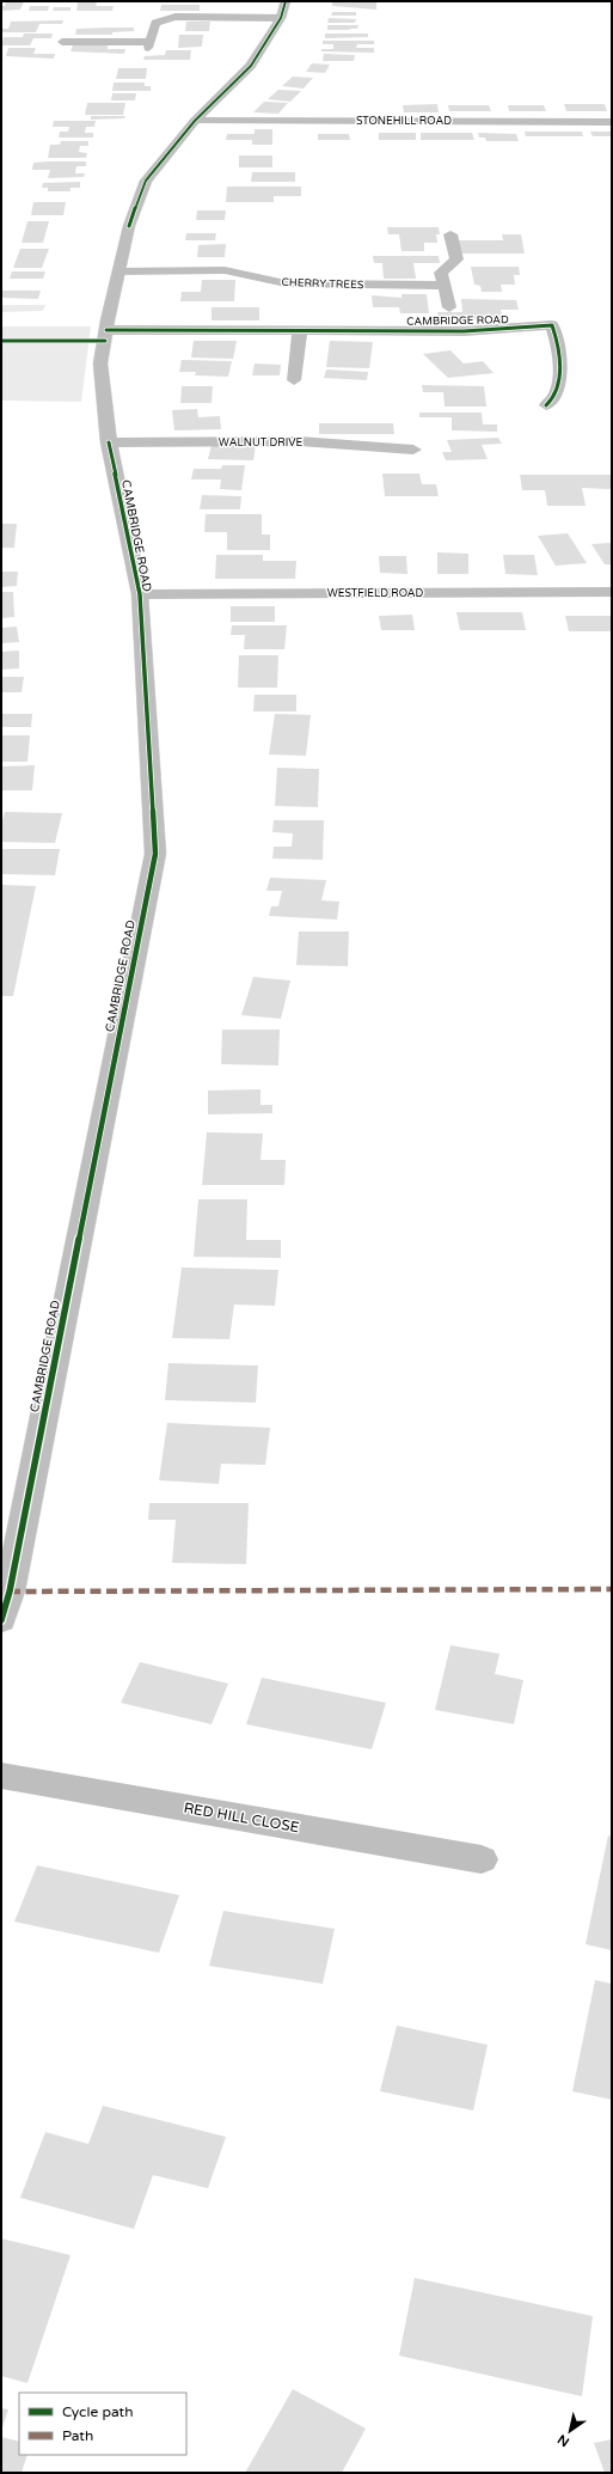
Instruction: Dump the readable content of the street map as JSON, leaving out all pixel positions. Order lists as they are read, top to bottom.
{
  "streets": {
    "street": [
      "STONEHILL ROAD",
      "CHERRY TREES",
      "CAMBRIDGE ROAD",
      "WALNUT DRIVE",
      "WESTFIELD ROAD",
      "RED HILL CLOSE"
    ]
  },
  "crossings": [
    ["STONEHILL ROAD", "CAMBRIDGE ROAD"],
    ["CHERRY TREES", "CAMBRIDGE ROAD"],
    ["CAMBRIDGE ROAD", "WALNUT DRIVE"],
    ["CAMBRIDGE ROAD", "WESTFIELD ROAD"]
  ],
  "legend": ["Cycle path", "Path"],
  "north": "bottom left"
}
